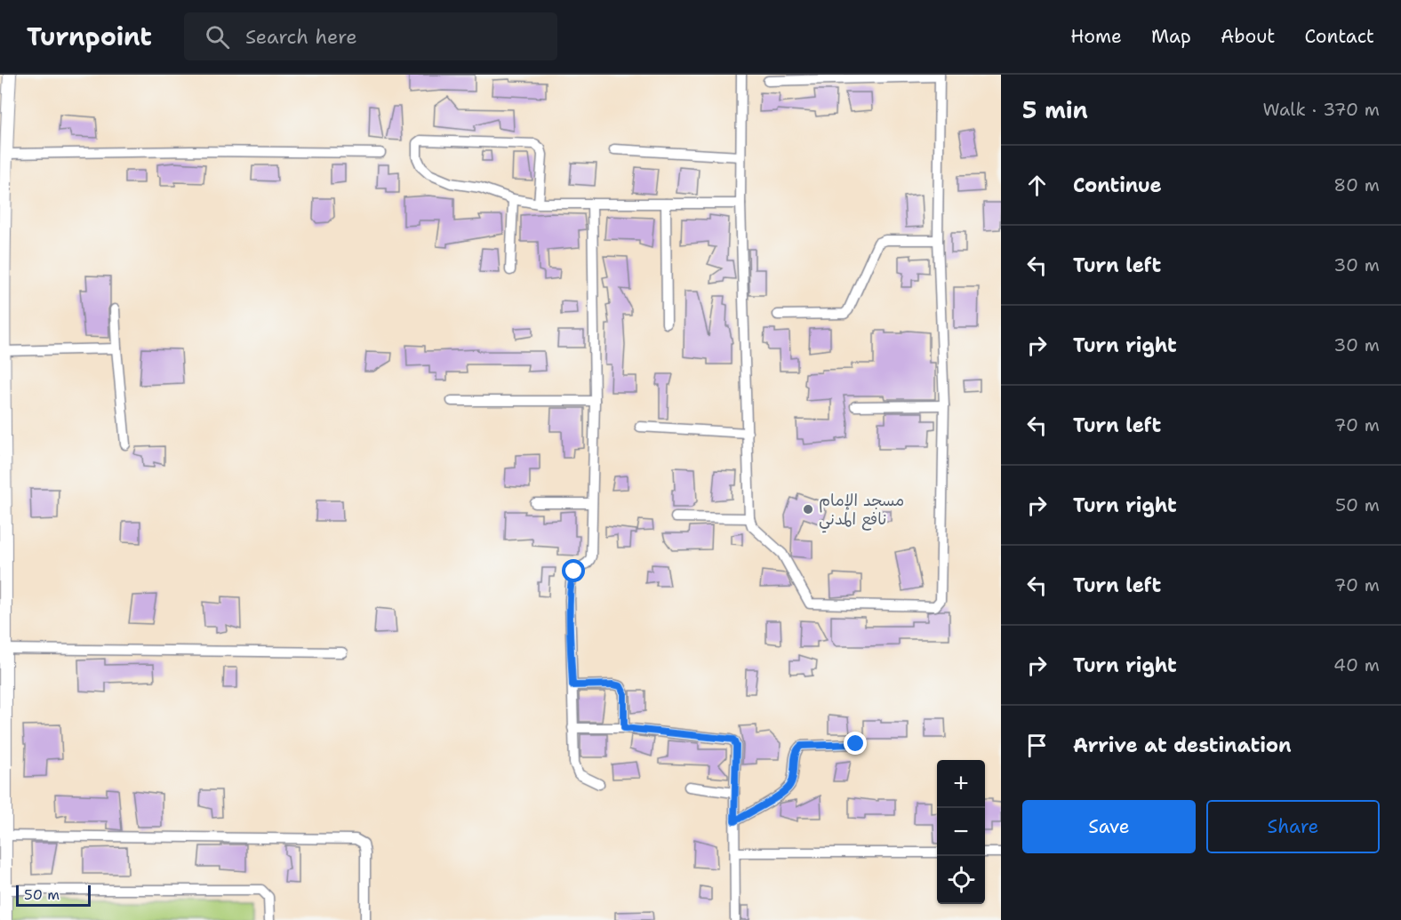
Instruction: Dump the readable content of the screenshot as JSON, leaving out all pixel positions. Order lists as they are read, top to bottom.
{
  "places": ["مسجد الإمام نافع المدني"],
  "scale_bar": "50 m",
  "page": {
    "header": "Turnpoint",
    "search": "Search here",
    "nav": [
      "Home",
      "Map",
      "About",
      "Contact"
    ],
    "heading": ["5 min", "Walk · 370 m"],
    "list": [
      ["Continue", "80 m"],
      ["Turn left", "30 m"],
      ["Turn right", "30 m"],
      ["Turn left", "70 m"],
      ["Turn right", "50 m"],
      ["Turn left", "70 m"],
      ["Turn right", "40 m"],
      "Arrive at destination"
    ],
    "map_buttons": ["+", "−"],
    "buttons": ["Save", "Share"],
    "scale": "50 m"
  }
}
